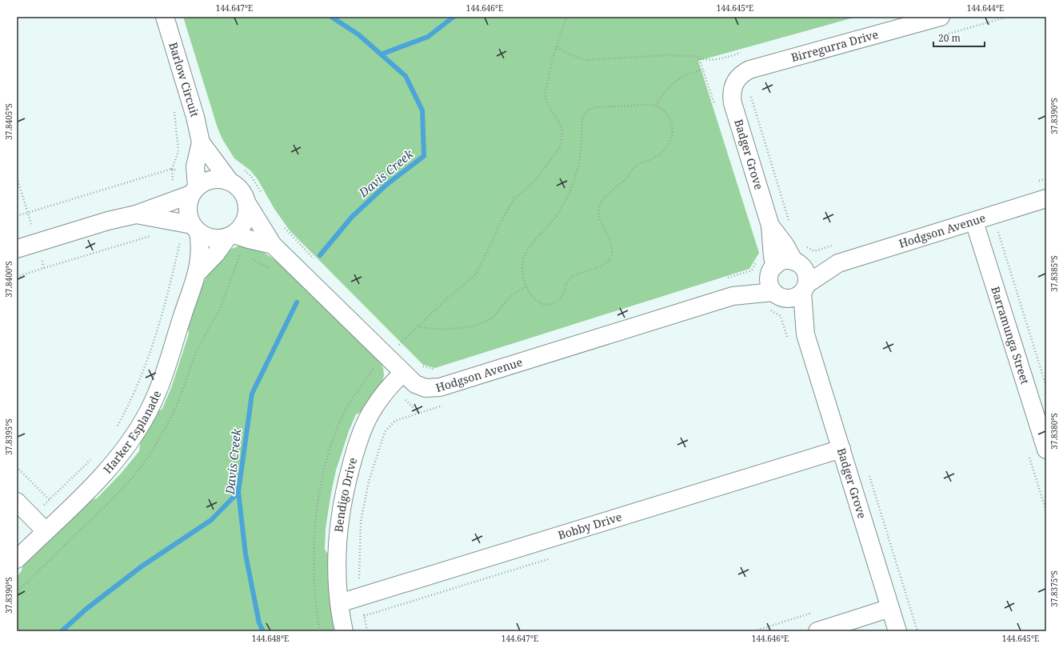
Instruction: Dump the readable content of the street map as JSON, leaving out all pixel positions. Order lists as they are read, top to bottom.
{
  "streets": {
    "street": [
      "Birregurra Drive",
      "Barlow Circuit",
      "Badger Grove",
      "Hodgson Avenue",
      "Barramunga Street",
      "Harker Esplanade",
      "Bendigo Drive",
      "Bobby Drive"
    ]
  },
  "crossings": [
    ["Birregurra Drive", "Badger Grove"],
    ["Barlow Circuit", "Hodgson Avenue"],
    ["Barlow Circuit", "Harker Esplanade"],
    ["Badger Grove", "Hodgson Avenue"],
    ["Badger Grove", "Bobby Drive"],
    ["Hodgson Avenue", "Barramunga Street"],
    ["Hodgson Avenue", "Harker Esplanade"],
    ["Hodgson Avenue", "Bendigo Drive"],
    ["Bendigo Drive", "Bobby Drive"]
  ],
  "water": ["Davis Creek"],
  "scale_bar": "20 m",
  "coordinates": [
    "144.647°E",
    "144.646°E",
    "144.645°E",
    "144.644°E",
    "37.8390°S",
    "37.8405°S",
    "37.8385°S",
    "37.8400°S",
    "37.8380°S",
    "37.8395°S",
    "37.8375°S",
    "144.648°E"
  ]
}
